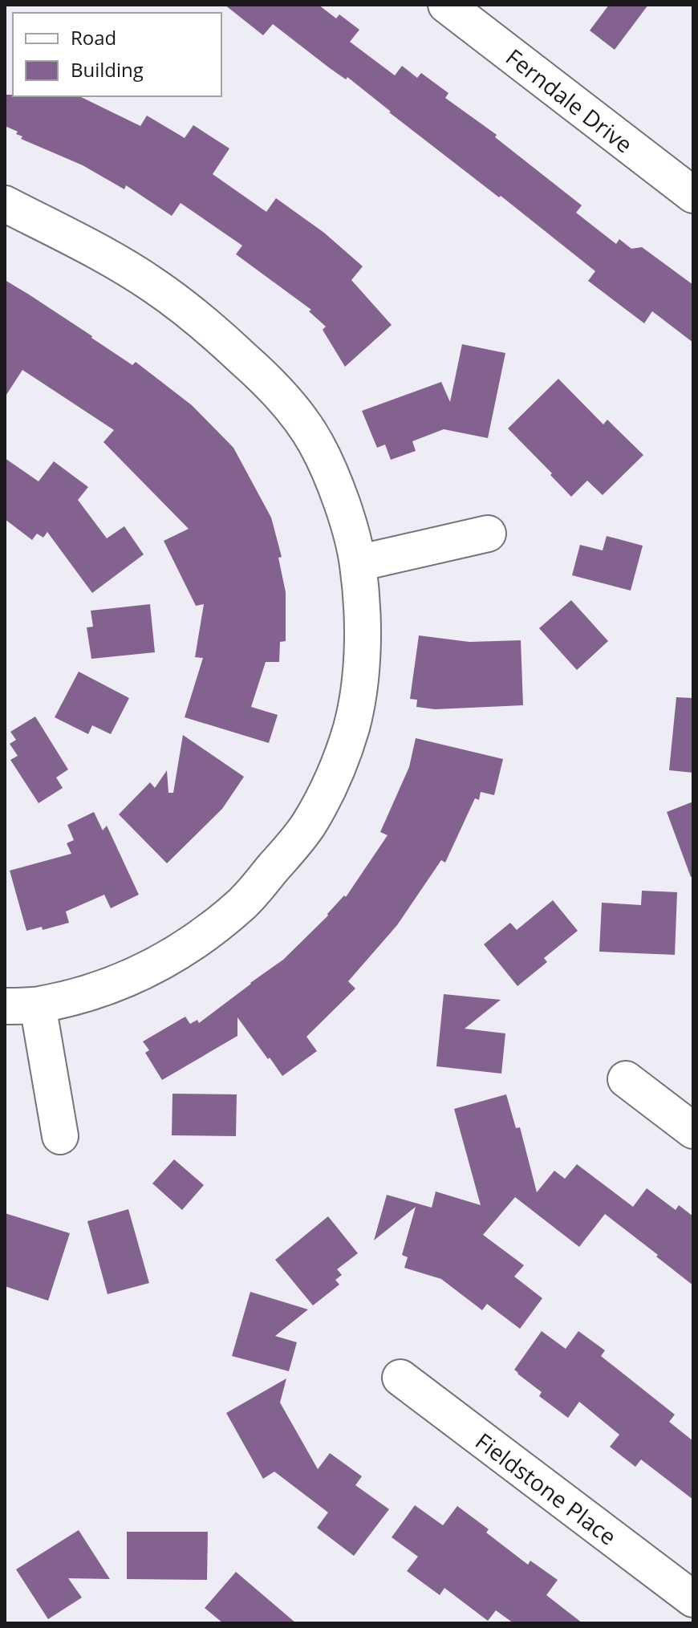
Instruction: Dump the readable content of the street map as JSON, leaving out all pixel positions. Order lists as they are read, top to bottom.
{
  "streets": {
    "street": ["Ferndale Drive", "Fieldstone Place"]
  },
  "legend": ["Road", "Building"]
}
